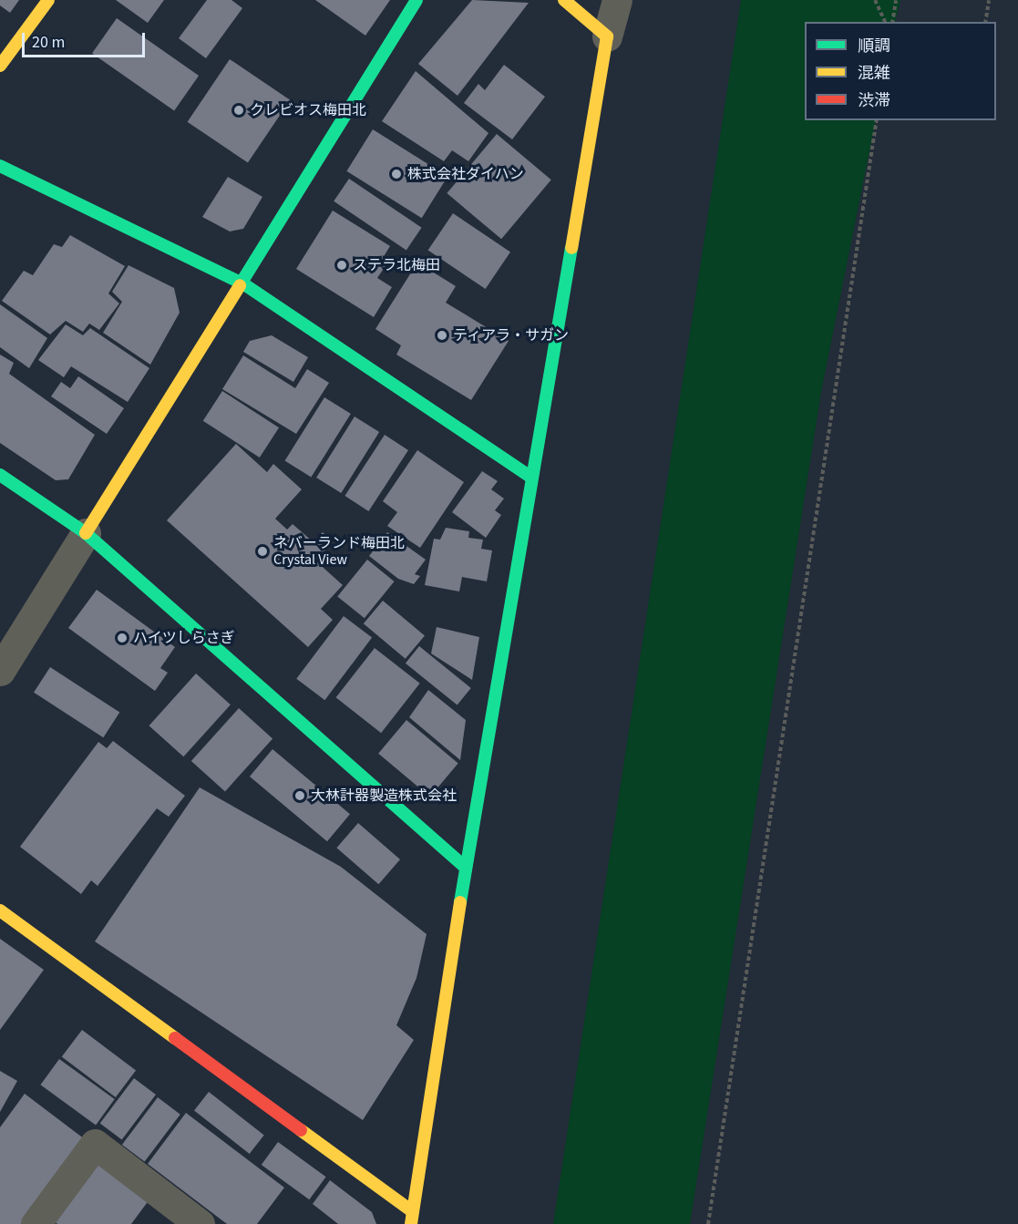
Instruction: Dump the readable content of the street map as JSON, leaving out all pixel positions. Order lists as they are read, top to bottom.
{
  "places": [
    "クレビオス梅田北",
    "株式会社ダイハン",
    "ステラ北梅田",
    "ティアラ・サガン",
    "ネバーランド梅田北 Crystal View",
    "ハイツしらさぎ",
    "大林計器製造株式会社"
  ],
  "legend": ["順調", "混雑", "渋滞"],
  "scale_bar": "20 m"
}
